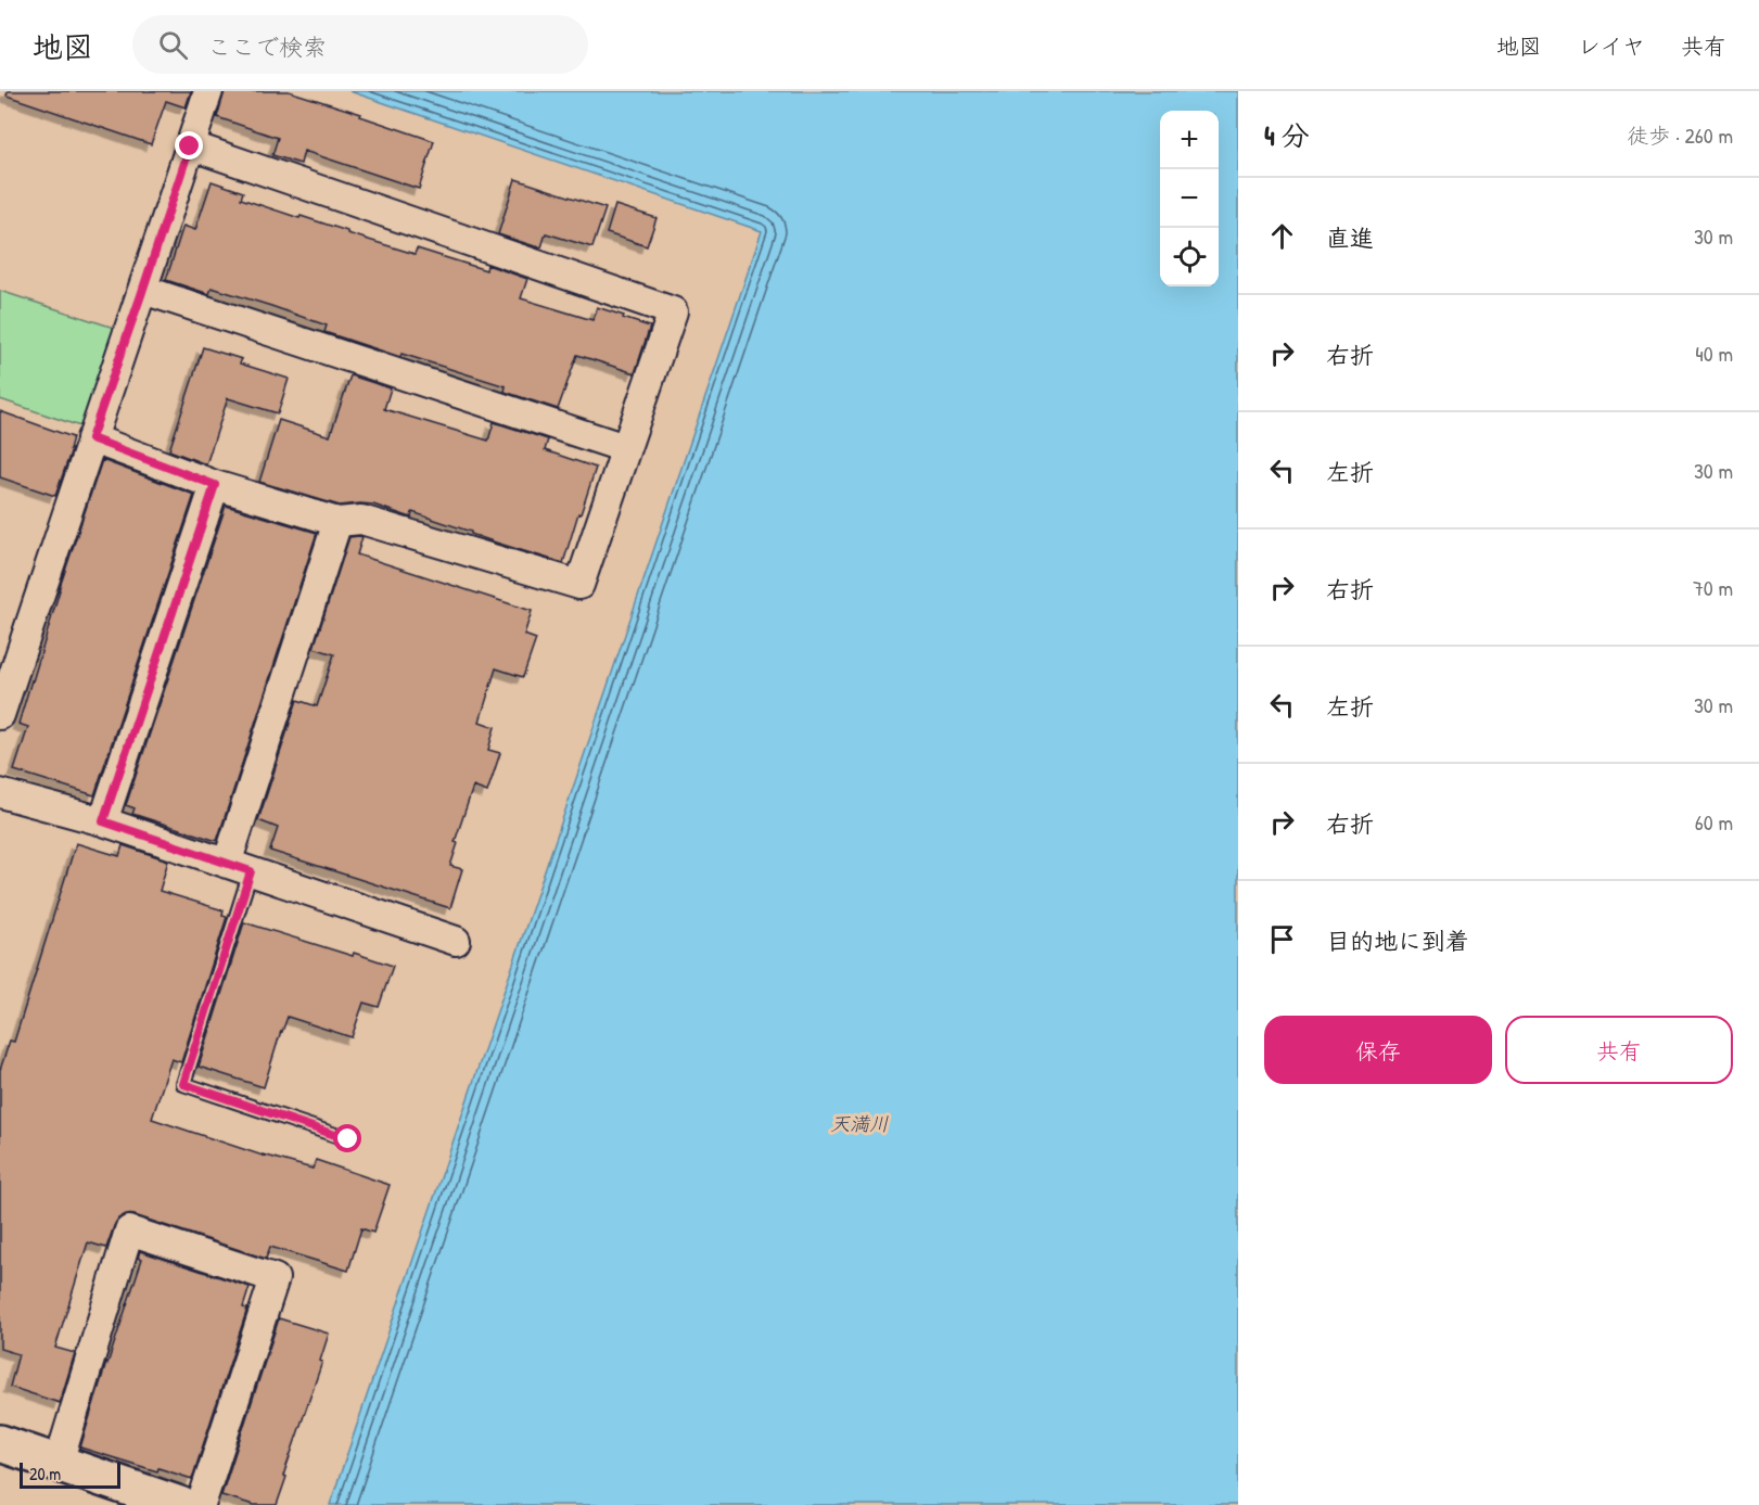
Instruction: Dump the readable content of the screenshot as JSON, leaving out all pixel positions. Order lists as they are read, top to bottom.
{
  "water": ["天満川"],
  "scale_bar": "20 m",
  "page": {
    "header": "地図",
    "search": "ここで検索",
    "nav": ["地図", "レイヤ", "共有"],
    "heading": ["4 分", "徒歩 · 260 m"],
    "map_buttons": ["+", "−"],
    "list": [
      ["直進", "30 m"],
      ["右折", "40 m"],
      ["左折", "30 m"],
      ["右折", "70 m"],
      ["左折", "30 m"],
      ["右折", "60 m"],
      "目的地に到着"
    ],
    "buttons": ["保存", "共有"],
    "scale": "20 m"
  }
}
